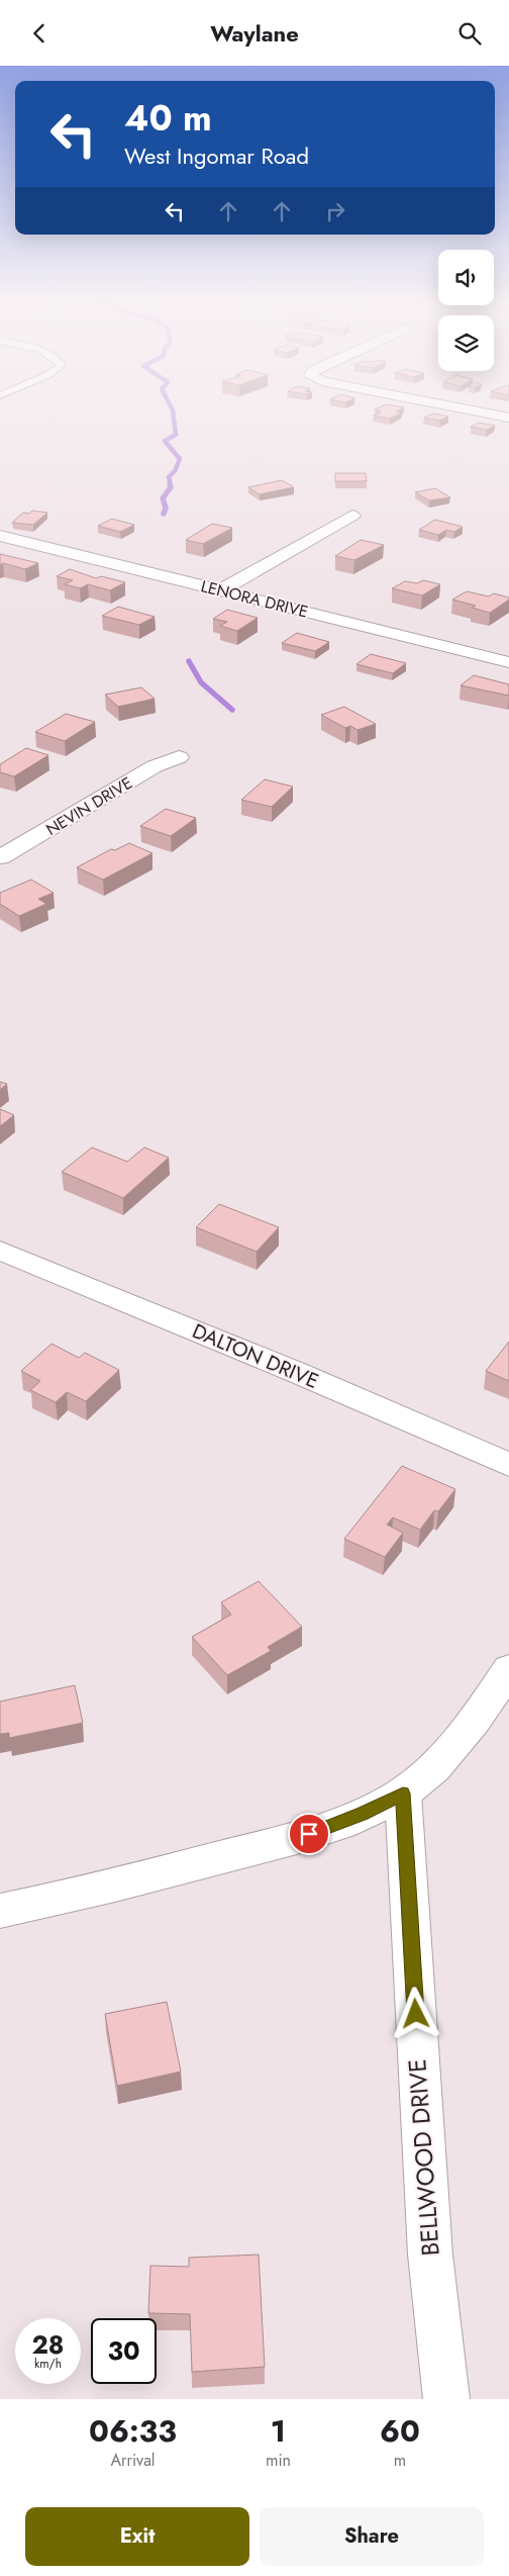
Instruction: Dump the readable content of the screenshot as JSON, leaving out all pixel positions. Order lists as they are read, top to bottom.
{
  "streets": {
    "street": [
      "LENORA DRIVE",
      "NEVIN DRIVE",
      "DALTON DRIVE",
      "BELLWOOD DRIVE"
    ]
  },
  "page": {
    "header": "Waylane",
    "turn": ["40 m", "West Ingomar Road"],
    "speed": "28 km/h",
    "limit": "30",
    "eta": [
      "06:33",
      "Arrival",
      "1",
      "min",
      "60",
      "m"
    ],
    "buttons": ["Exit", "Share"]
  }
}
